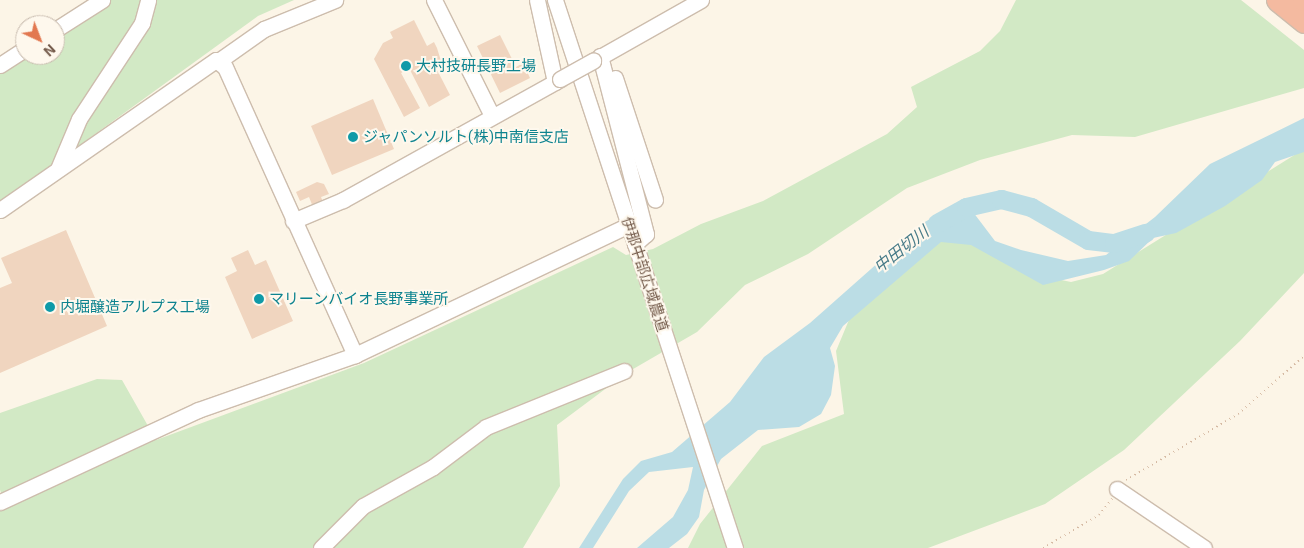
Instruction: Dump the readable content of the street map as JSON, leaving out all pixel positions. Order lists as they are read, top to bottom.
{
  "streets": {
    "street": ["伊那中部広域農道"]
  },
  "water": ["中田切川"],
  "places": [
    "大村技研長野工場",
    "ジャパンソルト(株)中南信支店",
    "マリーンバイオ長野事業所",
    "内堀醸造アルプス工場"
  ],
  "north": "bottom right"
}
